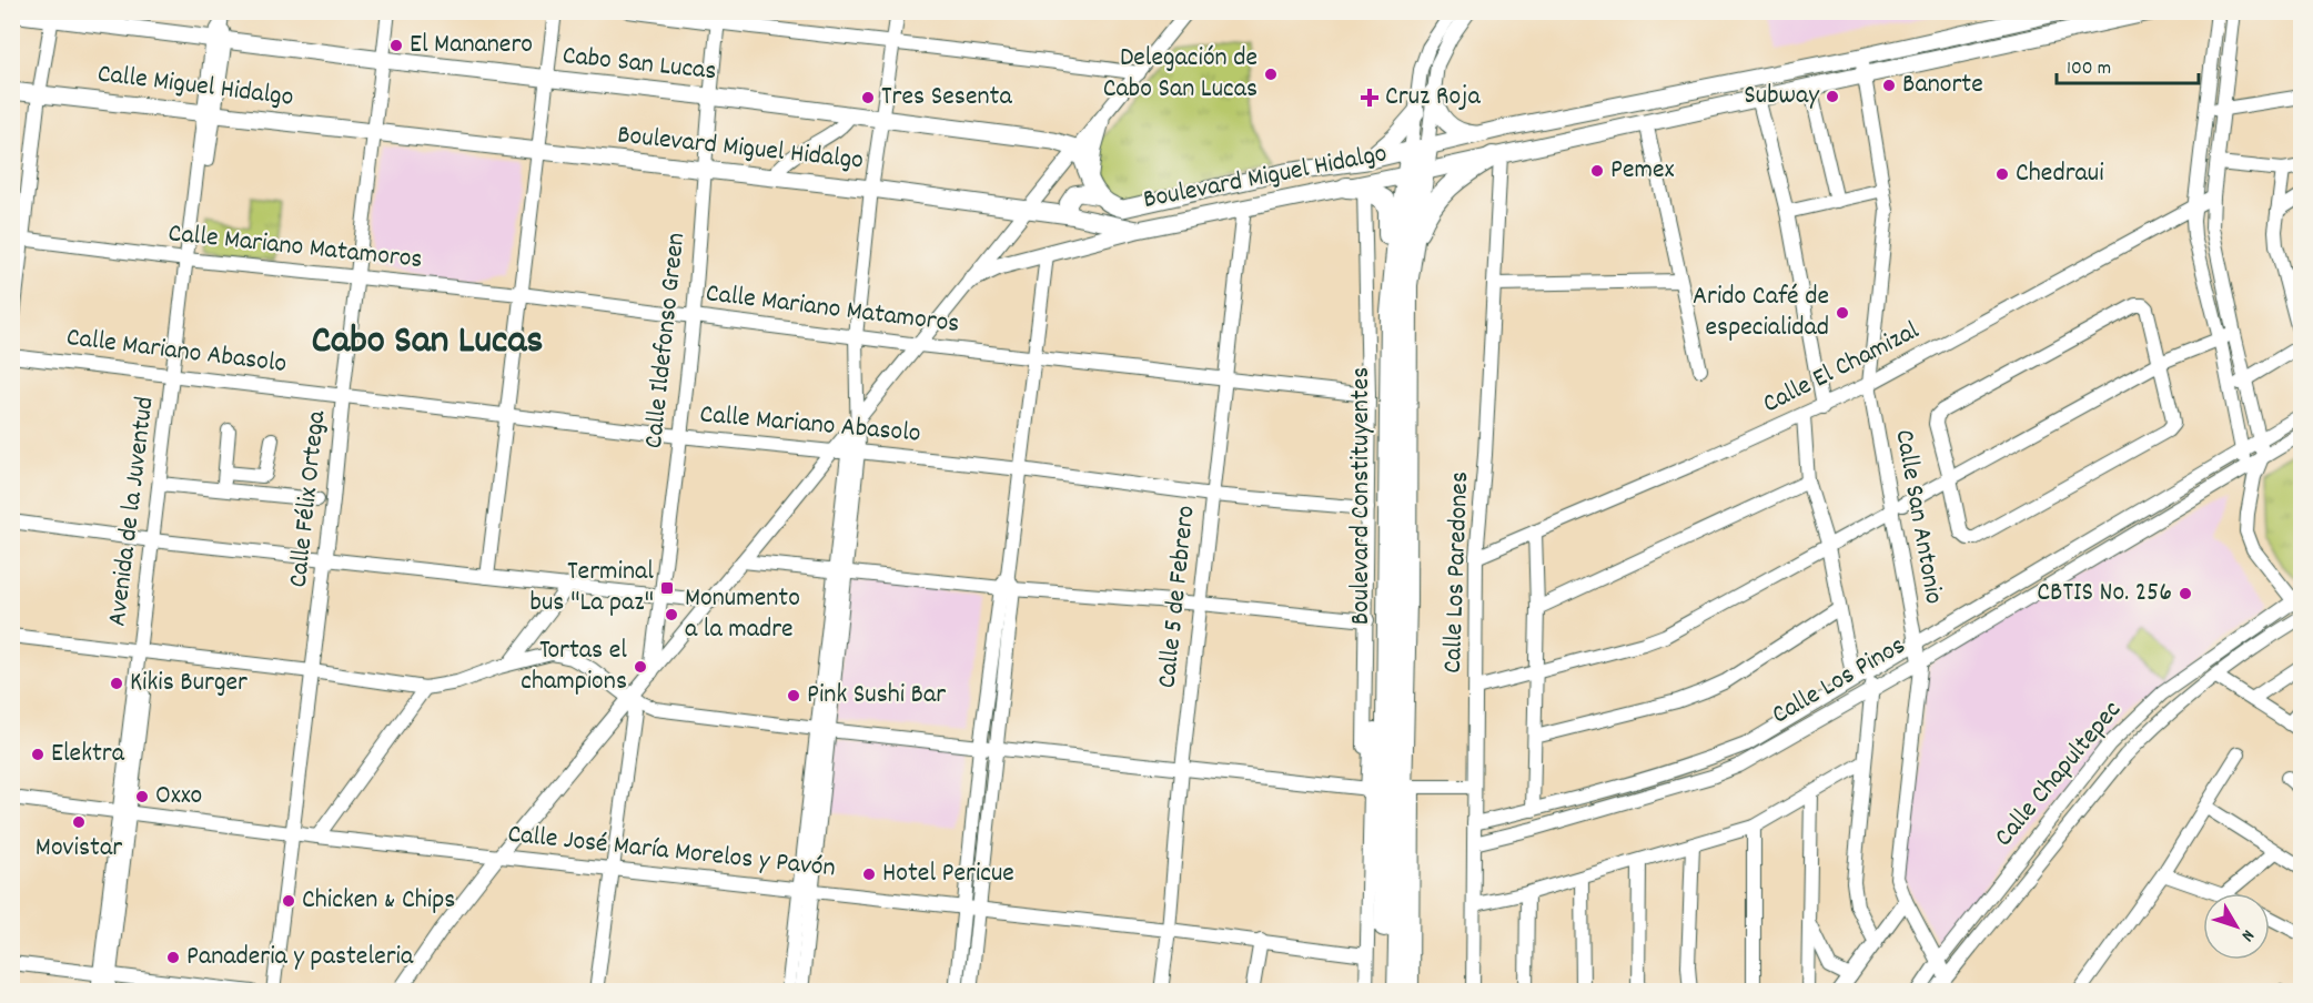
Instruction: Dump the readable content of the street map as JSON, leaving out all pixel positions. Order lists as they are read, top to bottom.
{
  "streets": {
    "highway": ["Boulevard Constituyentes"],
    "main road": ["Cabo San Lucas", "Calle Miguel Hidalgo", "Boulevard Miguel Hidalgo"],
    "street": [
      "Calle Mariano Matamoros",
      "Calle Ildefonso Green",
      "Calle Mariano Abasolo",
      "Calle El Chamizal",
      "Calle Félix Ortega",
      "Avenida de la Juventud",
      "Calle San Antonio",
      "Calle Los Paredones",
      "Calle 5 de Febrero",
      "Calle Los Pinos",
      "Calle Chapultepec",
      "Calle José María Morelos y Pavón"
    ]
  },
  "crossings": [
    ["Cabo San Lucas", "Calle Ildefonso Green"],
    ["Cabo San Lucas", "Calle Félix Ortega"],
    ["Cabo San Lucas", "Avenida de la Juventud"],
    ["Calle Miguel Hidalgo", "Boulevard Miguel Hidalgo"],
    ["Calle Miguel Hidalgo", "Calle Félix Ortega"],
    ["Calle Miguel Hidalgo", "Avenida de la Juventud"],
    ["Boulevard Miguel Hidalgo", "Calle Ildefonso Green"],
    ["Boulevard Miguel Hidalgo", "Boulevard Constituyentes"],
    ["Boulevard Miguel Hidalgo", "Calle Félix Ortega"],
    ["Boulevard Miguel Hidalgo", "Calle San Antonio"],
    ["Boulevard Miguel Hidalgo", "Calle Los Paredones"],
    ["Boulevard Miguel Hidalgo", "Calle 5 de Febrero"],
    ["Calle Mariano Matamoros", "Calle Ildefonso Green"],
    ["Calle Mariano Matamoros", "Calle Félix Ortega"],
    ["Calle Mariano Matamoros", "Avenida de la Juventud"],
    ["Calle Mariano Matamoros", "Calle 5 de Febrero"],
    ["Calle Ildefonso Green", "Calle Mariano Abasolo"],
    ["Calle Mariano Abasolo", "Calle Félix Ortega"],
    ["Calle Mariano Abasolo", "Avenida de la Juventud"],
    ["Calle Mariano Abasolo", "Calle 5 de Febrero"],
    ["Calle El Chamizal", "Calle San Antonio"],
    ["Calle El Chamizal", "Calle Los Paredones"],
    ["Boulevard Constituyentes", "Calle José María Morelos y Pavón"],
    ["Calle Félix Ortega", "Calle José María Morelos y Pavón"],
    ["Avenida de la Juventud", "Calle José María Morelos y Pavón"],
    ["Calle San Antonio", "Calle Los Pinos"],
    ["Calle San Antonio", "Calle Chapultepec"],
    ["Calle Los Paredones", "Calle Los Pinos"],
    ["Calle 5 de Febrero", "Calle José María Morelos y Pavón"]
  ],
  "districts": ["Cabo San Lucas"],
  "places": {
    "other": [
      "El Mananero",
      "Delegación de Cabo San Lucas",
      "Banorte",
      "Subway",
      "Tres Sesenta",
      "Pemex",
      "Chedraui",
      "Arido Café de especialidad",
      "CBTIS No. 256",
      "Monumento a la madre",
      "Tortas el champions",
      "Kikis Burger",
      "Pink Sushi Bar",
      "Elektra",
      "Oxxo",
      "Movistar",
      "Hotel Pericue",
      "Chicken & Chips",
      "Panaderia y pasteleria"
    ],
    "health": ["Cruz Roja"],
    "transit": ["Terminal bus \"La paz\""]
  },
  "scale_bar": "100 m",
  "north": "bottom right"
}
